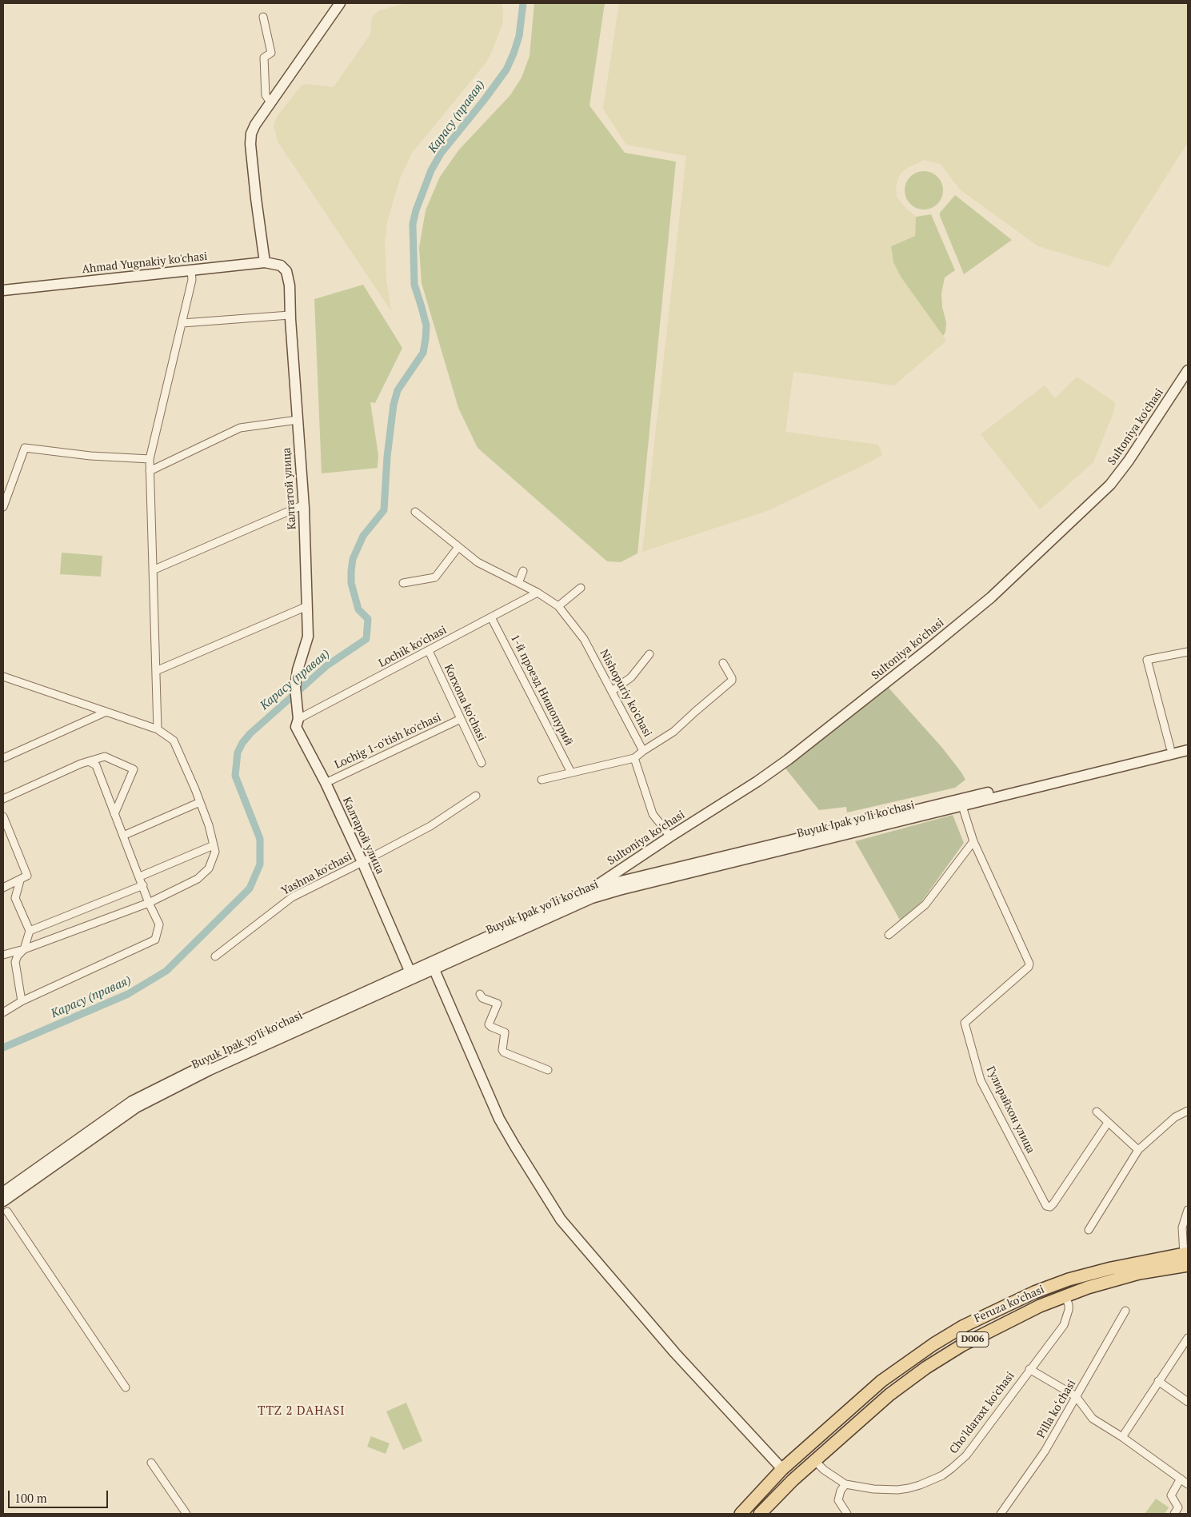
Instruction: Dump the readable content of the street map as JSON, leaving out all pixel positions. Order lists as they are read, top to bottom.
{
  "streets": {
    "main road": ["Feruza ko'chasi", "D006"],
    "street": [
      "Ahmad Yugnakiy ko'chasi",
      "Sultoniya ko'chasi",
      "Калтатой улица",
      "Lochik ko'chasi",
      "1-й проезд Нишопурий",
      "Nishopuriy ko'chasi",
      "Korxona ko'chasi",
      "Lochig 1-o'tish ko'chasi",
      "Buyuk Ipak yo'li ko'chasi",
      "Калтарой улица",
      "Yashna ko'chasi",
      "Гулирайхон улица",
      "Pilla ko‘chasi",
      "Cho'ldaraxt ko'chasi"
    ]
  },
  "crossings": [
    ["Ahmad Yugnakiy ko'chasi", "Калтатой улица"],
    ["Sultoniya ko'chasi", "Buyuk Ipak yo'li ko'chasi"],
    ["Калтатой улица", "Калтарой улица"],
    ["Lochik ko'chasi", "1-й проезд Нишопурий"],
    ["Lochik ko'chasi", "Nishopuriy ko'chasi"],
    ["Lochik ko'chasi", "Korxona ko'chasi"],
    ["Lochik ko'chasi", "Калтарой улица"],
    ["Korxona ko'chasi", "Lochig 1-o'tish ko'chasi"],
    ["Lochig 1-o'tish ko'chasi", "Калтарой улица"],
    ["Buyuk Ipak yo'li ko'chasi", "Калтарой улица"],
    ["Калтарой улица", "Yashna ko'chasi"],
    ["Feruza ko'chasi", "D006"],
    ["Feruza ko'chasi", "Cho'ldaraxt ko'chasi"]
  ],
  "districts": ["TTZ 2 DAHASI"],
  "water": ["Карасу (правая)"],
  "scale_bar": "100 m"
}
